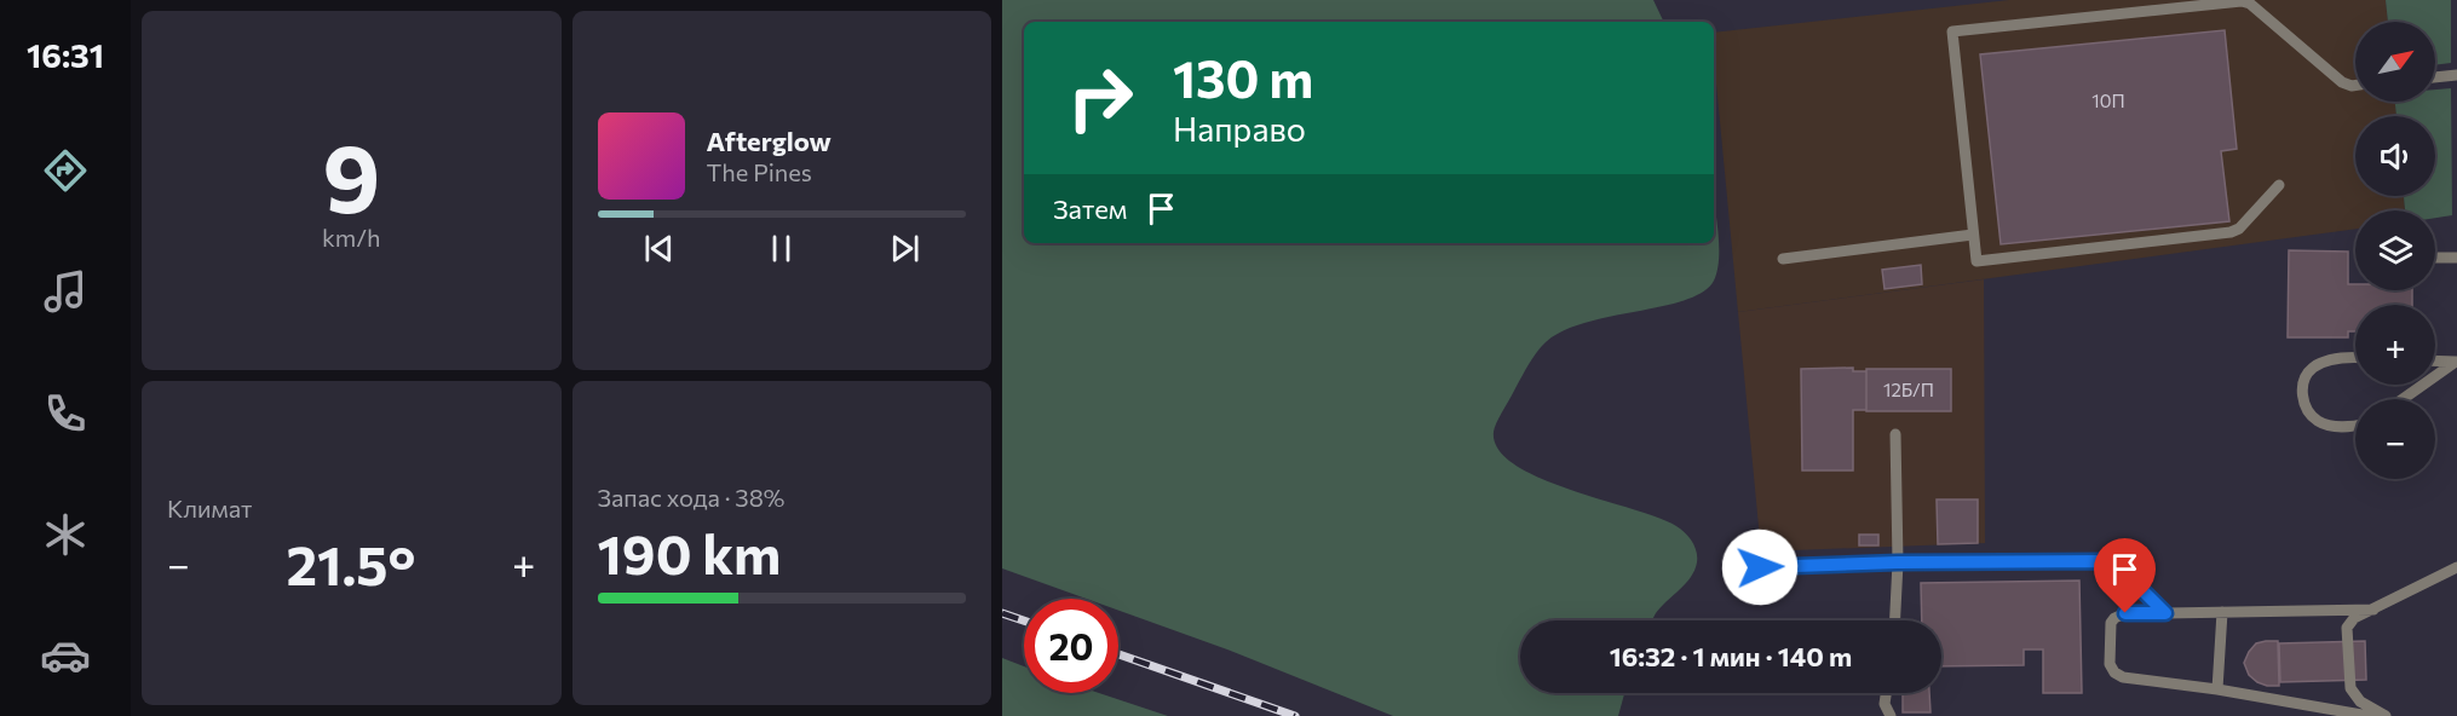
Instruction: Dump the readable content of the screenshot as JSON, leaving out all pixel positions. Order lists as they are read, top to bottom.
{
  "house_numbers": ["10П", "12Б/П"],
  "north": "top right",
  "page": {
    "tabs": "16:31",
    "tile": [
      ["9", "km/h"],
      "Климат",
      ["Запас хода · 38%", "190 km"]
    ],
    "map_buttons": ["+", "−"],
    "turn": ["130 m", "Направо"],
    "song": ["Afterglow", "The Pines"],
    "then": "Затем",
    "heat": ["−", "21.5°", "+"],
    "limit": "20",
    "trip": "16:32 · 1 мин · 140 m"
  }
}
